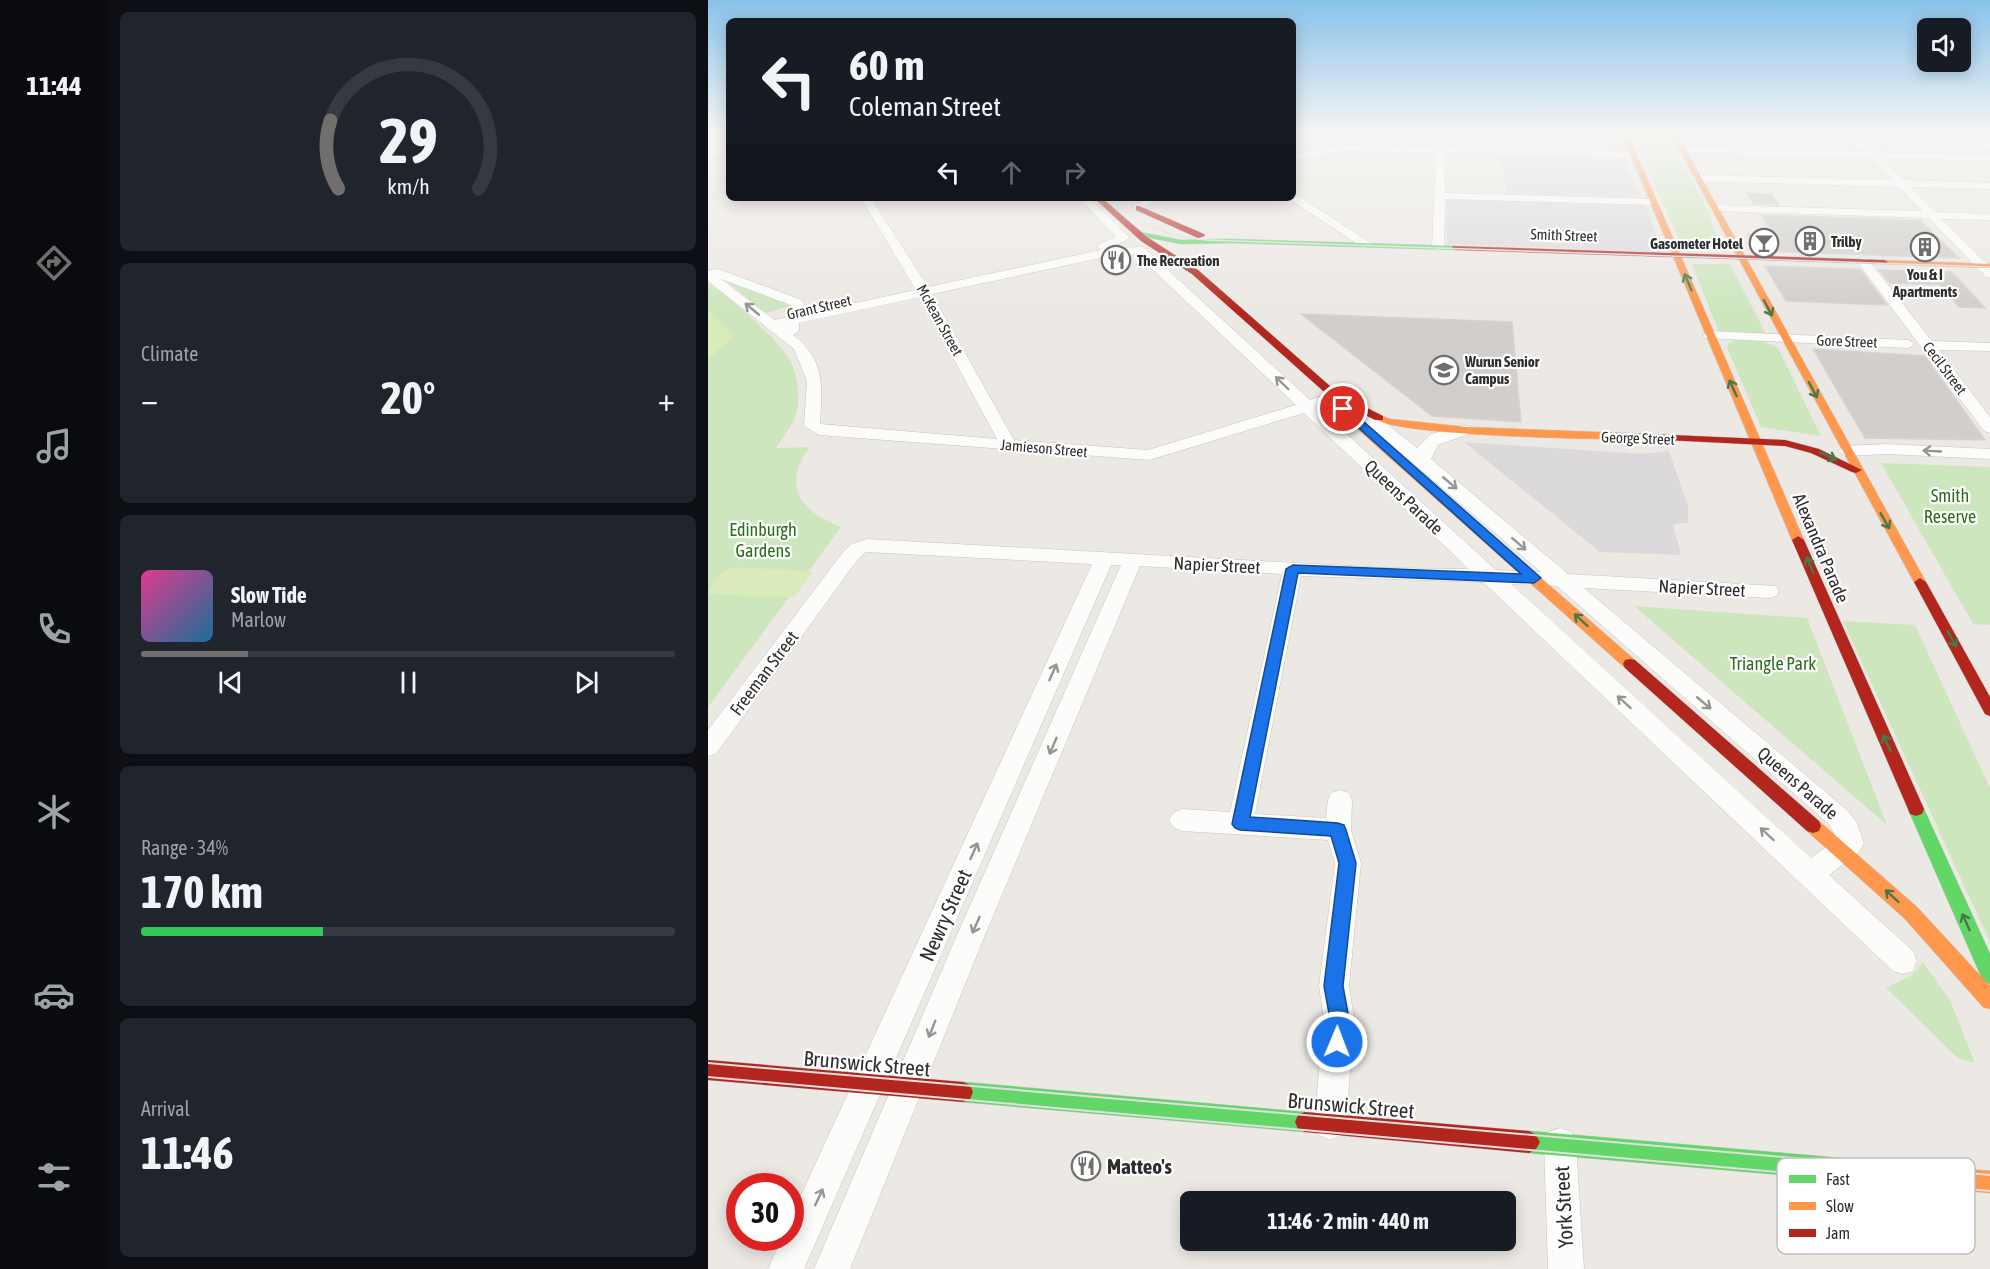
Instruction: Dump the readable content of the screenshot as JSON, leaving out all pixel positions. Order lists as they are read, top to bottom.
{
  "streets": {
    "main road": [
      "Smith Street",
      "George Street",
      "Queens Parade",
      "Alexandra Parade",
      "Brunswick Street"
    ],
    "street": [
      "Grant Street",
      "McKean Street",
      "Gore Street",
      "Cecil Street",
      "Jamieson Street",
      "Napier Street",
      "Freeman Street",
      "Newry Street",
      "York Street"
    ]
  },
  "crossings": [
    ["Smith Street", "Grant Street"],
    ["Smith Street", "Cecil Street"],
    ["Smith Street", "Queens Parade"],
    ["Smith Street", "Alexandra Parade"],
    ["Grant Street", "McKean Street"],
    ["Grant Street", "Queens Parade"],
    ["McKean Street", "Jamieson Street"],
    ["Gore Street", "Alexandra Parade"],
    ["George Street", "Queens Parade"],
    ["George Street", "Alexandra Parade"],
    ["Jamieson Street", "Queens Parade"],
    ["Queens Parade", "Napier Street"],
    ["Napier Street", "Freeman Street"],
    ["Napier Street", "Newry Street"],
    ["Newry Street", "Brunswick Street"],
    ["Brunswick Street", "York Street"]
  ],
  "parks": ["Smith Reserve", "Edinburgh Gardens", "Triangle Park"],
  "places": {
    "building": ["Trilby", "You & I Apartments"],
    "bar": ["Gasometer Hotel"],
    "restaurant": ["The Recreation", "Matteo's"],
    "school or university": ["Wurun Senior Campus"]
  },
  "legend": ["Fast", "Slow", "Jam"],
  "page": {
    "tabs": "11:44",
    "turn": ["60 m", "Coleman Street"],
    "tile": [
      "Climate",
      ["Range · 34%", "170 km"],
      ["Arrival", "11:46"]
    ],
    "heat": ["−", "20°", "+"],
    "song": ["Slow Tide", "Marlow"],
    "limit": "30",
    "trip": "11:46 · 2 min · 440 m",
    "gauge": ["29", "km/h"]
  }
}
